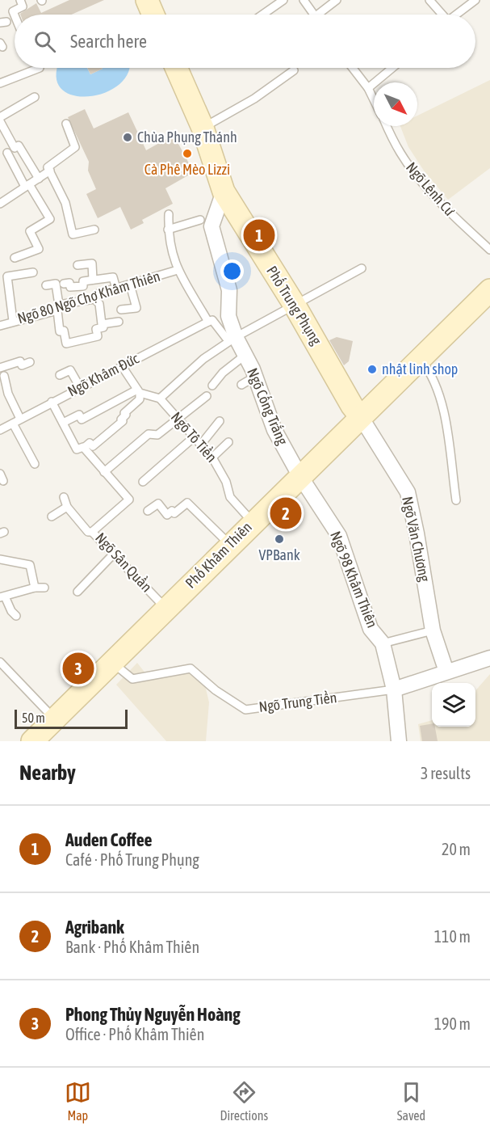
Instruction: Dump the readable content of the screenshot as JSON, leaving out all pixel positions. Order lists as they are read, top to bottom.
{
  "streets": {
    "main road": ["Phố Trung Phụng", "Phố Khâm Thiên"],
    "street": ["Ngõ Cống Trắng", "Ngõ Văn Chương", "Ngõ 98 Khâm Thiên"],
    "lane": [
      "Ngõ Lệnh Cư",
      "Ngõ 80 Ngõ Chợ Khâm Thiên",
      "Ngõ Khâm Đức",
      "Ngõ Tô Tiền",
      "Ngõ Sân Quần",
      "Ngõ Trung Tiền"
    ]
  },
  "crossings": [
    ["Phố Trung Phụng", "Ngõ Cống Trắng"],
    ["Phố Trung Phụng", "Ngõ Văn Chương"],
    ["Phố Trung Phụng", "Phố Khâm Thiên"],
    ["Ngõ Cống Trắng", "Phố Khâm Thiên"],
    ["Ngõ Cống Trắng", "Ngõ 98 Khâm Thiên"],
    ["Ngõ Tô Tiền", "Phố Khâm Thiên"],
    ["Ngõ Văn Chương", "Phố Khâm Thiên"],
    ["Phố Khâm Thiên", "Ngõ Sân Quần"],
    ["Phố Khâm Thiên", "Ngõ 98 Khâm Thiên"],
    ["Phố Khâm Thiên", "Ngõ Trung Tiền"],
    ["Ngõ 98 Khâm Thiên", "Ngõ Trung Tiền"]
  ],
  "places": [
    "Chùa Phụng Thánh",
    "Cà Phê Mèo Lizzi",
    "nhật linh shop",
    "VPBank"
  ],
  "scale_bar": "50 m",
  "north": "bottom right",
  "page": {
    "search": "Search here",
    "pins": ["1", "2", "3"],
    "scale": "50 m",
    "heading": ["Nearby", "3 results"],
    "list": [
      {
        "mark": "1",
        "name": "Auden Coffee",
        "note": "Café · Phố Trung Phụng",
        "value": "20 m"
      },
      {
        "mark": "2",
        "name": "Agribank",
        "note": "Bank · Phố Khâm Thiên",
        "value": "110 m"
      },
      {
        "mark": "3",
        "name": "Phong Thủy Nguyễn Hoàng",
        "note": "Office · Phố Khâm Thiên",
        "value": "190 m"
      }
    ],
    "nav": ["Map", "Directions", "Saved"]
  }
}
